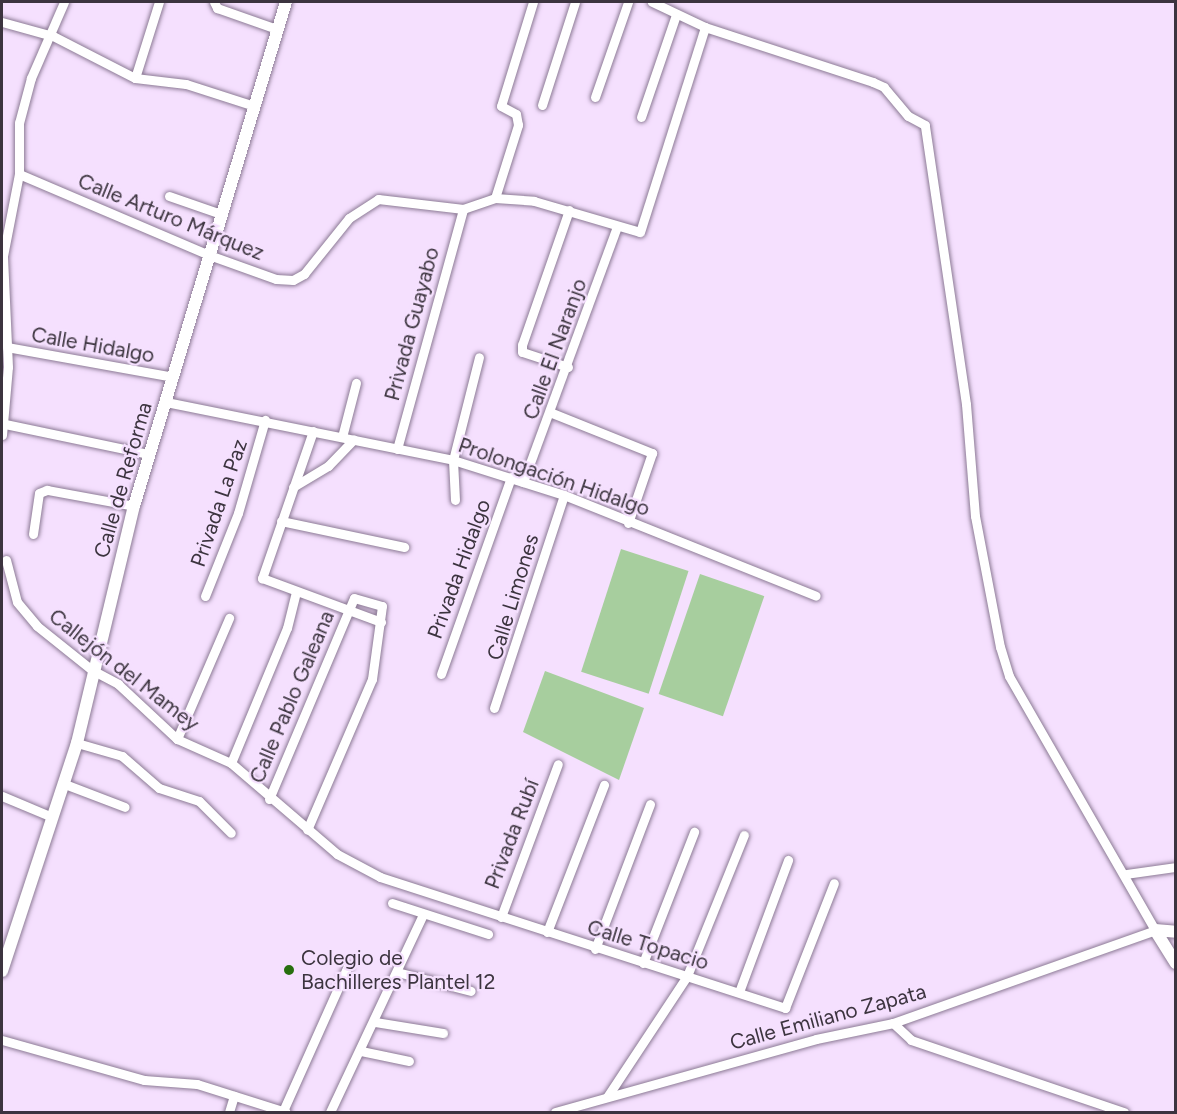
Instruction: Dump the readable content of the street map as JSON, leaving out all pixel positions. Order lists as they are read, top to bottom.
{
  "streets": {
    "main road": ["Calle de Reforma", "Calle Emiliano Zapata"],
    "street": [
      "Calle Arturo Márquez",
      "Privada Guayabo",
      "Calle Hidalgo",
      "Calle El Naranjo",
      "Prolongación Hidalgo",
      "Privada La Paz",
      "Privada Hidalgo",
      "Calle Limones",
      "Callejón del Mamey",
      "Calle Pablo Galeana",
      "Privada Rubí",
      "Calle Topacio"
    ]
  },
  "crossings": [
    ["Calle Arturo Márquez", "Privada Guayabo"],
    ["Calle Arturo Márquez", "Calle El Naranjo"],
    ["Calle Arturo Márquez", "Calle de Reforma"],
    ["Privada Guayabo", "Prolongación Hidalgo"],
    ["Calle Hidalgo", "Calle de Reforma"],
    ["Calle El Naranjo", "Prolongación Hidalgo"],
    ["Prolongación Hidalgo", "Calle de Reforma"],
    ["Prolongación Hidalgo", "Privada La Paz"],
    ["Prolongación Hidalgo", "Privada Hidalgo"],
    ["Prolongación Hidalgo", "Calle Limones"],
    ["Calle de Reforma", "Callejón del Mamey"],
    ["Callejón del Mamey", "Calle Pablo Galeana"],
    ["Callejón del Mamey", "Privada Rubí"],
    ["Callejón del Mamey", "Calle Topacio"],
    ["Privada Rubí", "Calle Topacio"]
  ],
  "places": ["Colegio de Bachilleres Plantel 12"]
}
